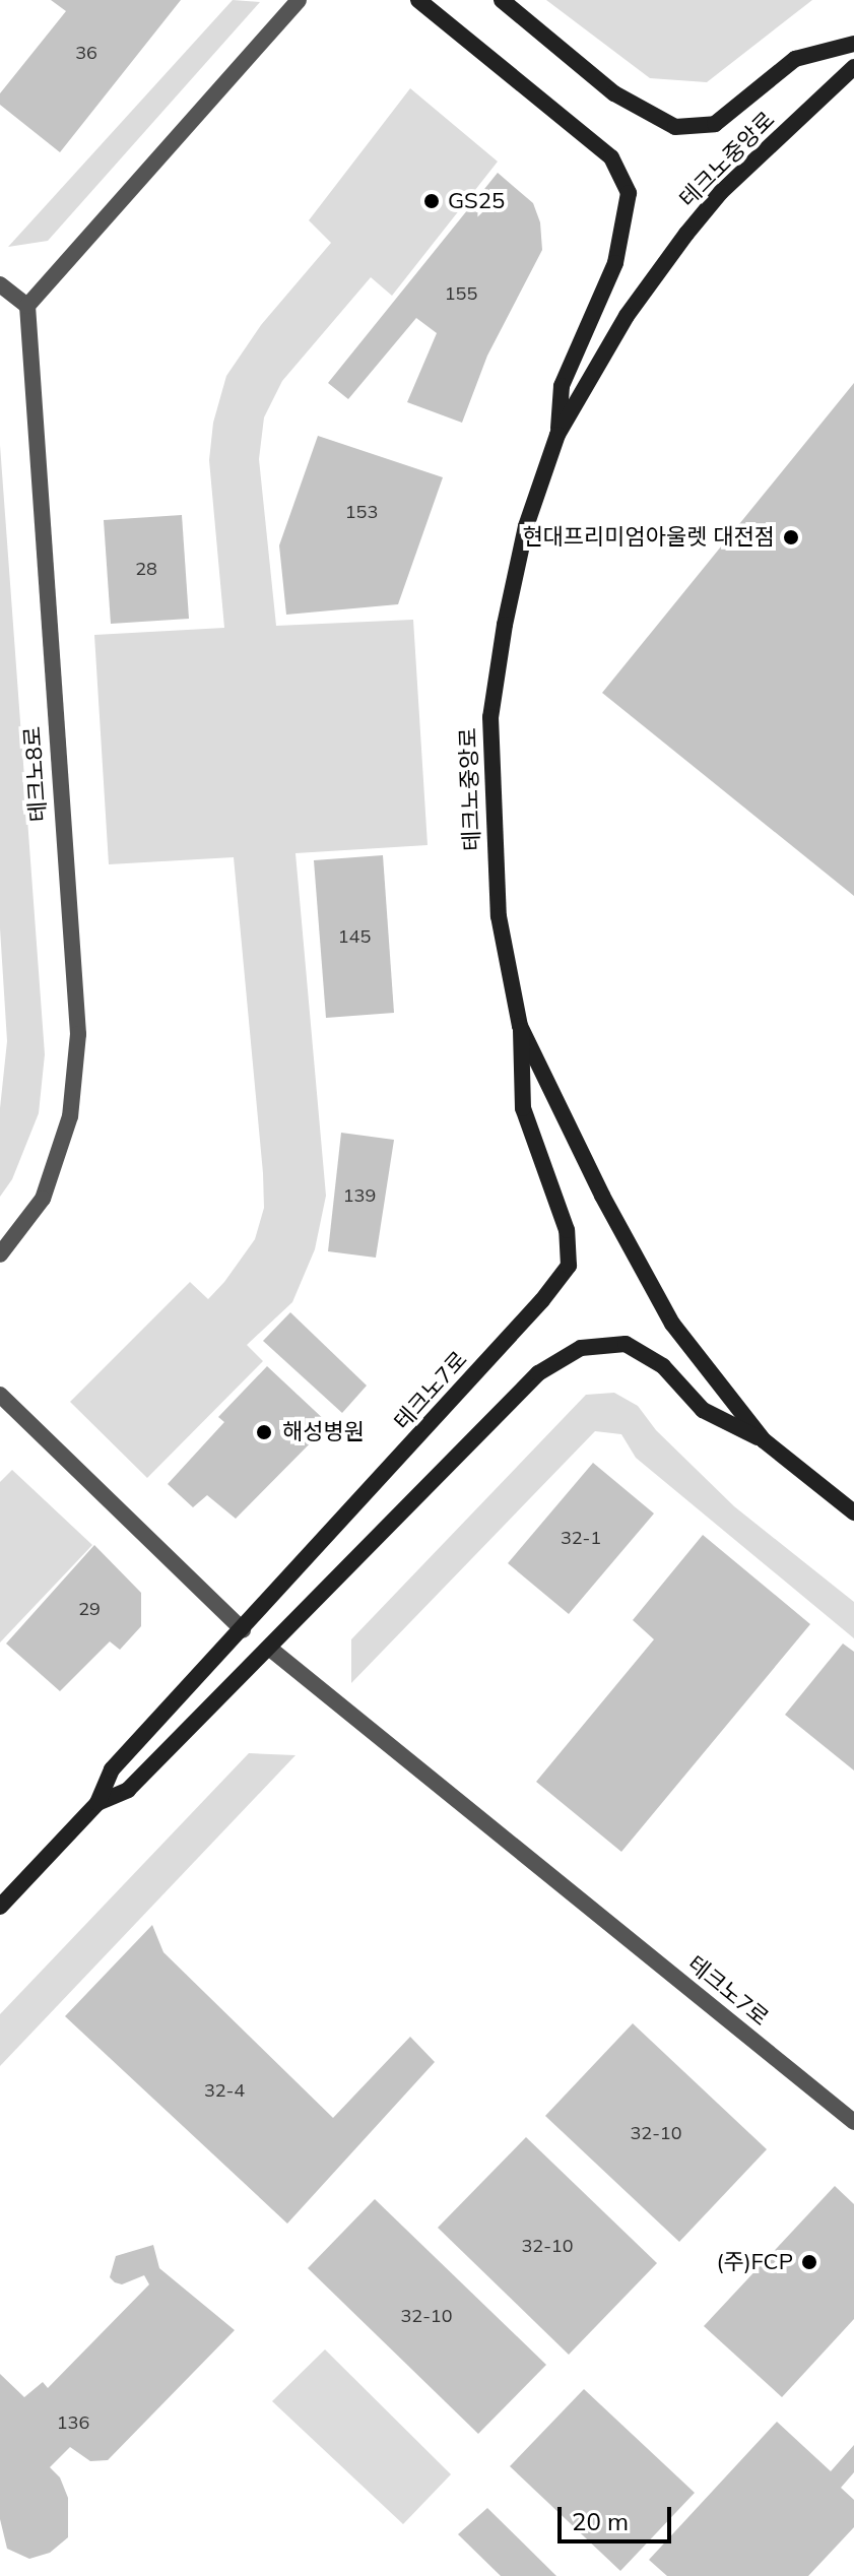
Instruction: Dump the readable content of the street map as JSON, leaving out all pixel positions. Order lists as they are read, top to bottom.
{
  "streets": {
    "main road": ["테크노중앙로", "테크노7로"],
    "street": ["테크노8로"]
  },
  "crossings": [
    ["테크노중앙로", "테크노7로"]
  ],
  "places": [
    "GS25",
    "현대프리미엄아울렛 대전점",
    "해성병원",
    "(주)FCP"
  ],
  "house_numbers": [
    "36",
    "155",
    "153",
    "28",
    "145",
    "139",
    "32-1",
    "29",
    "32-4",
    "32-10",
    "32-10",
    "32-10",
    "136"
  ],
  "scale_bar": "20 m"
}
